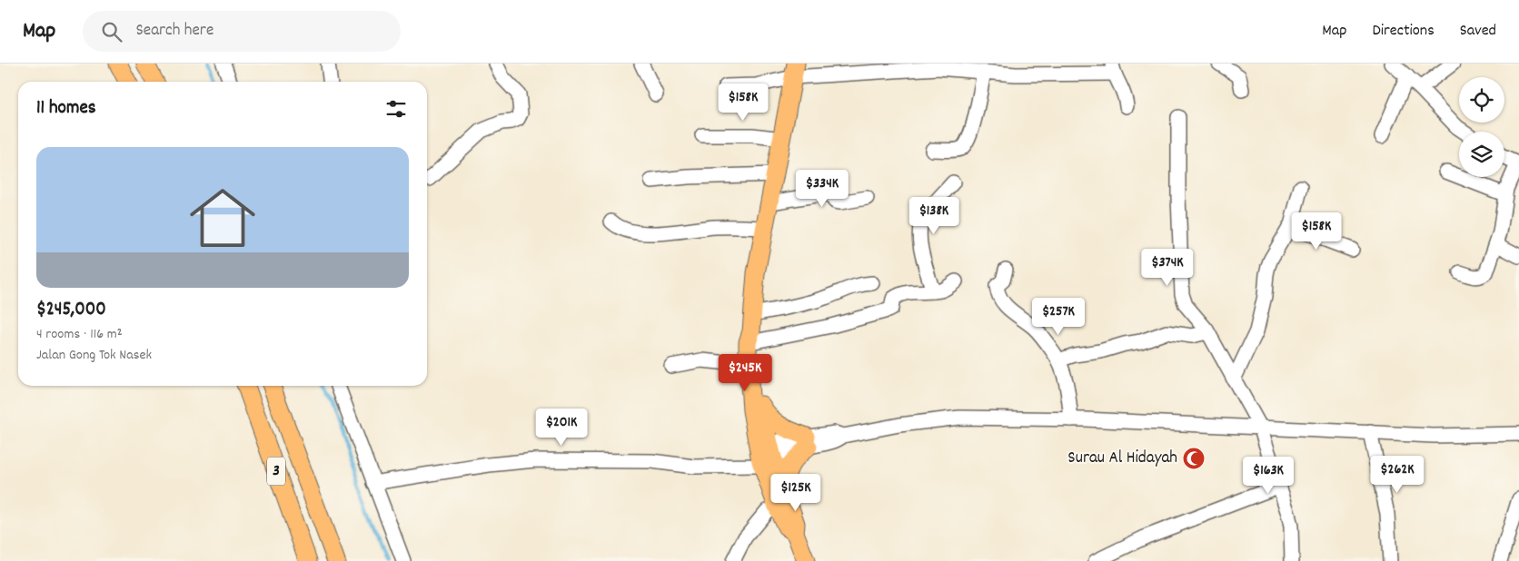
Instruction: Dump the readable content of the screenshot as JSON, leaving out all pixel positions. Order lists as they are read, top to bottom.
{
  "streets": {
    "main road": ["3"]
  },
  "places": {
    "mosque": ["Surau Al Hidayah"]
  },
  "page": {
    "header": "Map",
    "search": "Search here",
    "nav": ["Map", "Directions", "Saved"],
    "heading": "11 homes",
    "price": [
      "$158K",
      "$334K",
      "$138K",
      "$158K",
      "$374K",
      "$257K",
      "$245K",
      "$201K",
      "$262K",
      "$163K",
      "$125K"
    ],
    "list": [
      {
        "name": "$245,000",
        "note": "4 rooms · 116 m² · Jalan Gong Tok Nasek"
      }
    ]
  }
}
